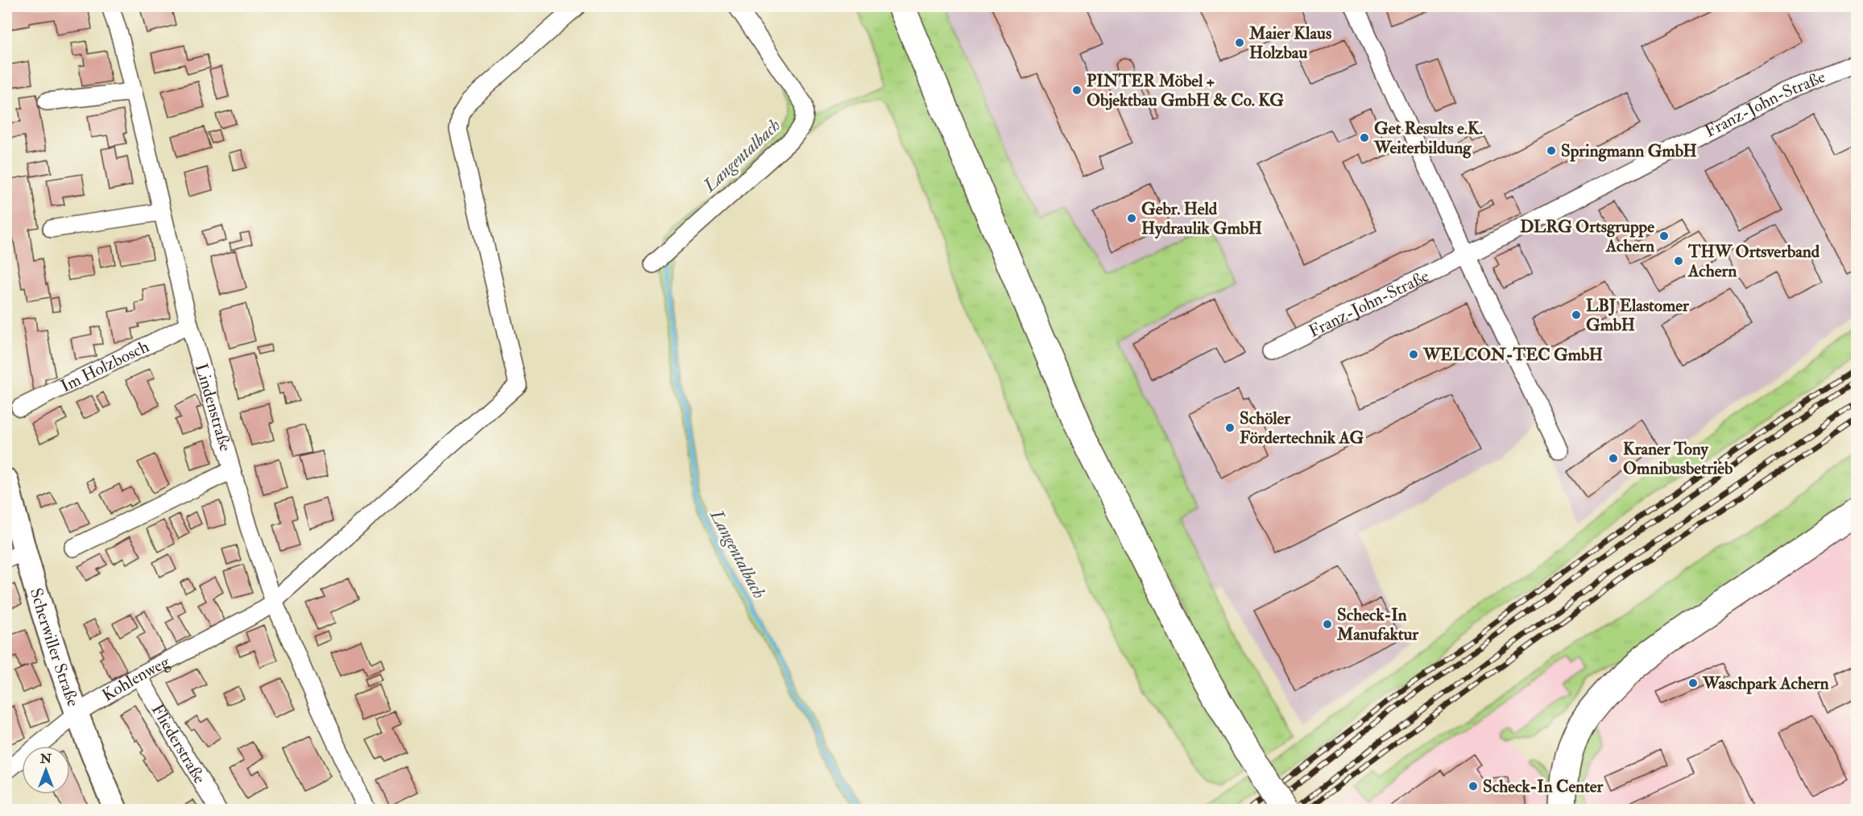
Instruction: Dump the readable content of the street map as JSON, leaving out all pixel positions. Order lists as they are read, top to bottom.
{
  "streets": {
    "street": [
      "Franz-John-Straße",
      "Im Holzbosch",
      "Lindenstraße",
      "Scherwiller Straße",
      "Kohlenweg",
      "Fliederstraße"
    ]
  },
  "crossings": [
    ["Im Holzbosch", "Lindenstraße"],
    ["Lindenstraße", "Kohlenweg"],
    ["Scherwiller Straße", "Kohlenweg"],
    ["Kohlenweg", "Fliederstraße"]
  ],
  "water": ["Langentalbach"],
  "places": [
    "Maier Klaus Holzbau",
    "PINTER Möbel + Objektbau GmbH & Co. KG",
    "Get Results e.K. Weiterbildung",
    "Springmann GmbH",
    "Gebr. Held Hydraulik GmbH",
    "DLRG Ortsgruppe Achern",
    "THW Ortsverband Achern",
    "LBJ Elastomer GmbH",
    "WELCON-TEC GmbH",
    "Schöler Fördertechnik AG",
    "Kraner Tony Omnibusbetrieb",
    "Scheck-In Manufaktur",
    "Waschpark Achern",
    "Scheck-In Center"
  ],
  "north": "top"
}
